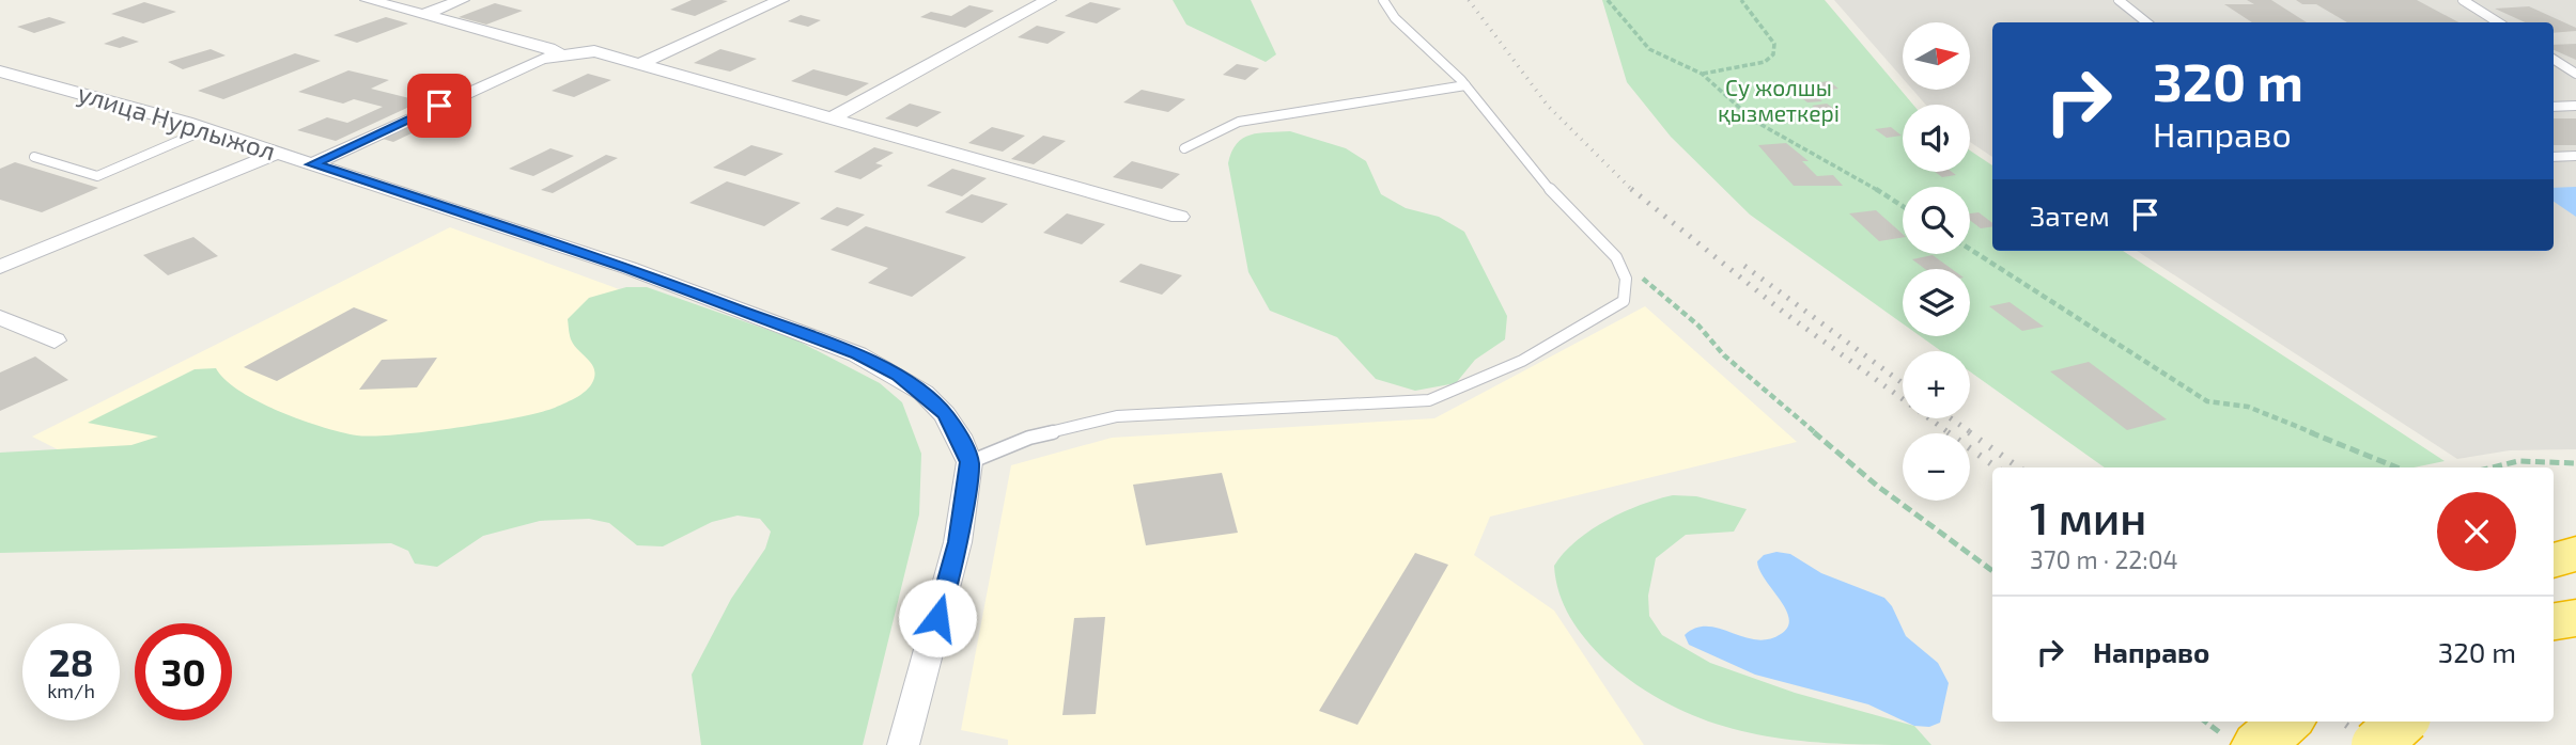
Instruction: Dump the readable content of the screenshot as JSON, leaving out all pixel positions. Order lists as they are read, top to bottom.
{
  "streets": {
    "street": ["улица Нурлыжол"]
  },
  "parks": ["Су жолшы қызметкері"],
  "north": "right",
  "page": {
    "map_buttons": ["+", "−"],
    "turn": ["320 m", "Направо"],
    "then": "Затем",
    "heading": ["1 мин", "370 m · 22:04"],
    "list": [
      {
        "name": "Направо",
        "value": "320 m"
      }
    ],
    "speed": "28 km/h",
    "limit": "30"
  }
}
